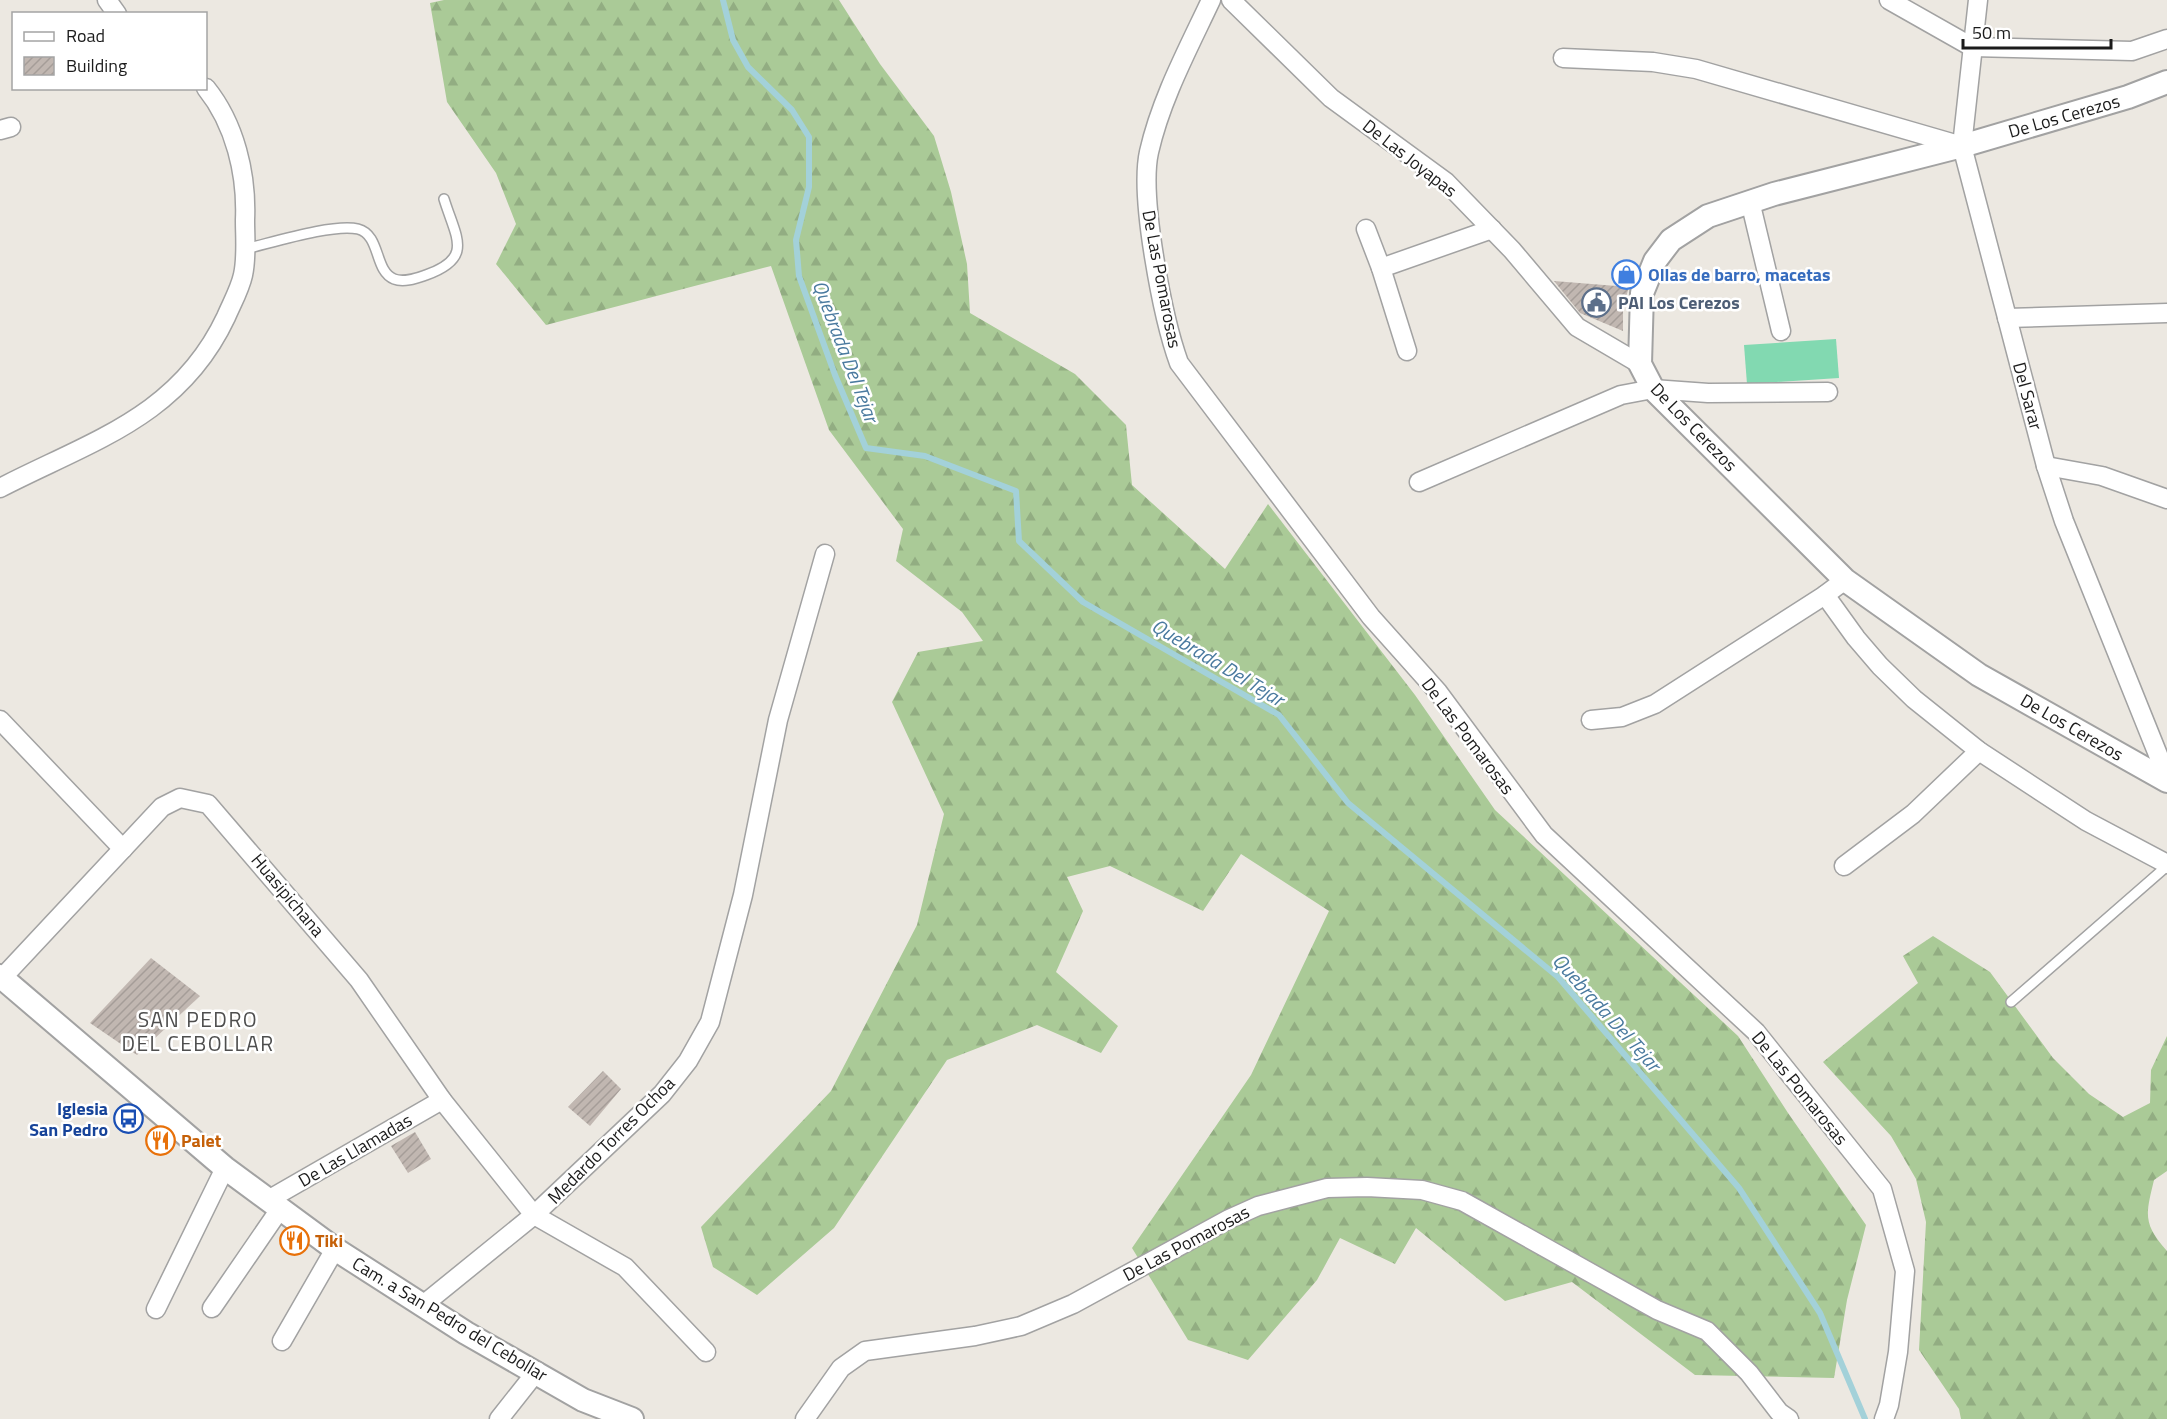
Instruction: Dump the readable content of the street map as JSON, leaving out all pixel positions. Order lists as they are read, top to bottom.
{
  "streets": {
    "street": [
      "De Los Cerezos",
      "De Las Joyapas",
      "De Las Pomarosas",
      "Del Sarar",
      "Huasipichana",
      "Medardo Torres Ochoa",
      "De Las Llamadas",
      "Cam. a San Pedro del Cebollar"
    ]
  },
  "crossings": [
    ["De Los Cerezos", "De Las Joyapas"],
    ["De Los Cerezos", "Del Sarar"],
    ["Huasipichana", "Medardo Torres Ochoa"],
    ["Huasipichana", "De Las Llamadas"],
    ["Huasipichana", "Cam. a San Pedro del Cebollar"],
    ["Medardo Torres Ochoa", "Cam. a San Pedro del Cebollar"],
    ["De Las Llamadas", "Cam. a San Pedro del Cebollar"]
  ],
  "districts": ["SAN PEDRO DEL CEBOLLAR"],
  "water": ["Quebrada Del Tejar"],
  "places": {
    "shop": ["Ollas de barro, macetas"],
    "public building": ["PAI Los Cerezos"],
    "bus stop": ["Iglesia San Pedro"],
    "restaurant": ["Palet", "Tiki"]
  },
  "legend": ["Road", "Building"],
  "scale_bar": "50 m"
}
